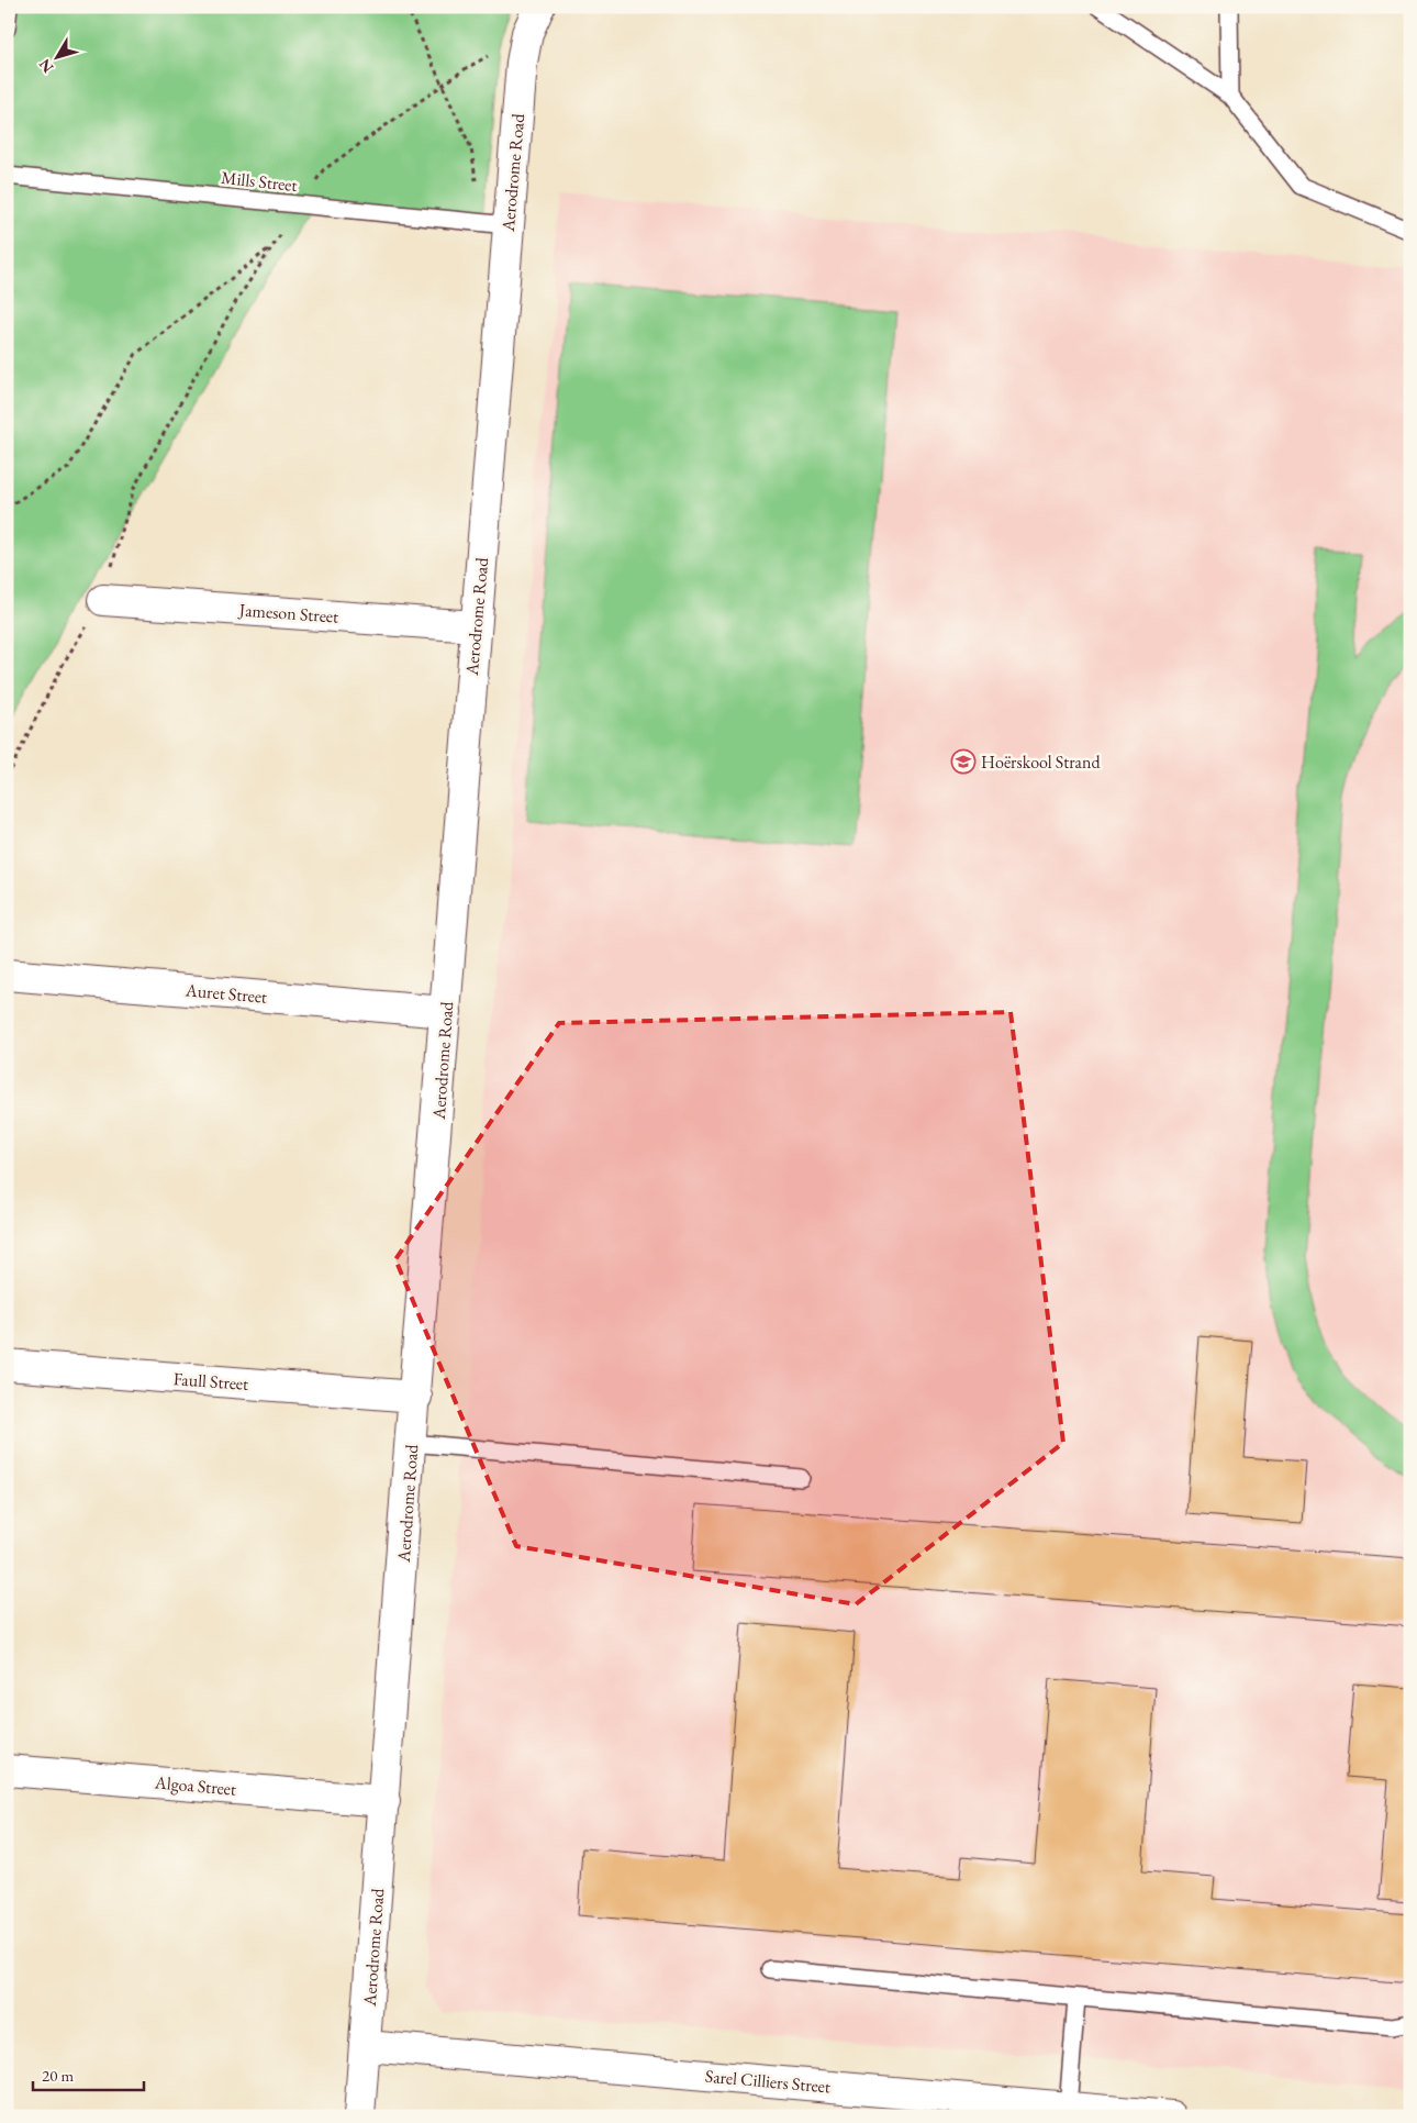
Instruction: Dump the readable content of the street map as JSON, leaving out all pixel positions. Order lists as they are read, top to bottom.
{
  "streets": {
    "street": [
      "Aerodrome Road",
      "Jameson Street",
      "Auret Street",
      "Faull Street",
      "Algoa Street",
      "Sarel Cilliers Street"
    ],
    "lane": ["Mills Street"]
  },
  "crossings": [
    ["Aerodrome Road", "Mills Street"],
    ["Aerodrome Road", "Jameson Street"],
    ["Aerodrome Road", "Auret Street"],
    ["Aerodrome Road", "Faull Street"],
    ["Aerodrome Road", "Algoa Street"],
    ["Aerodrome Road", "Sarel Cilliers Street"]
  ],
  "places": {
    "school or university": ["Hoërskool Strand"]
  },
  "scale_bar": "20 m",
  "north": "bottom left"
}
